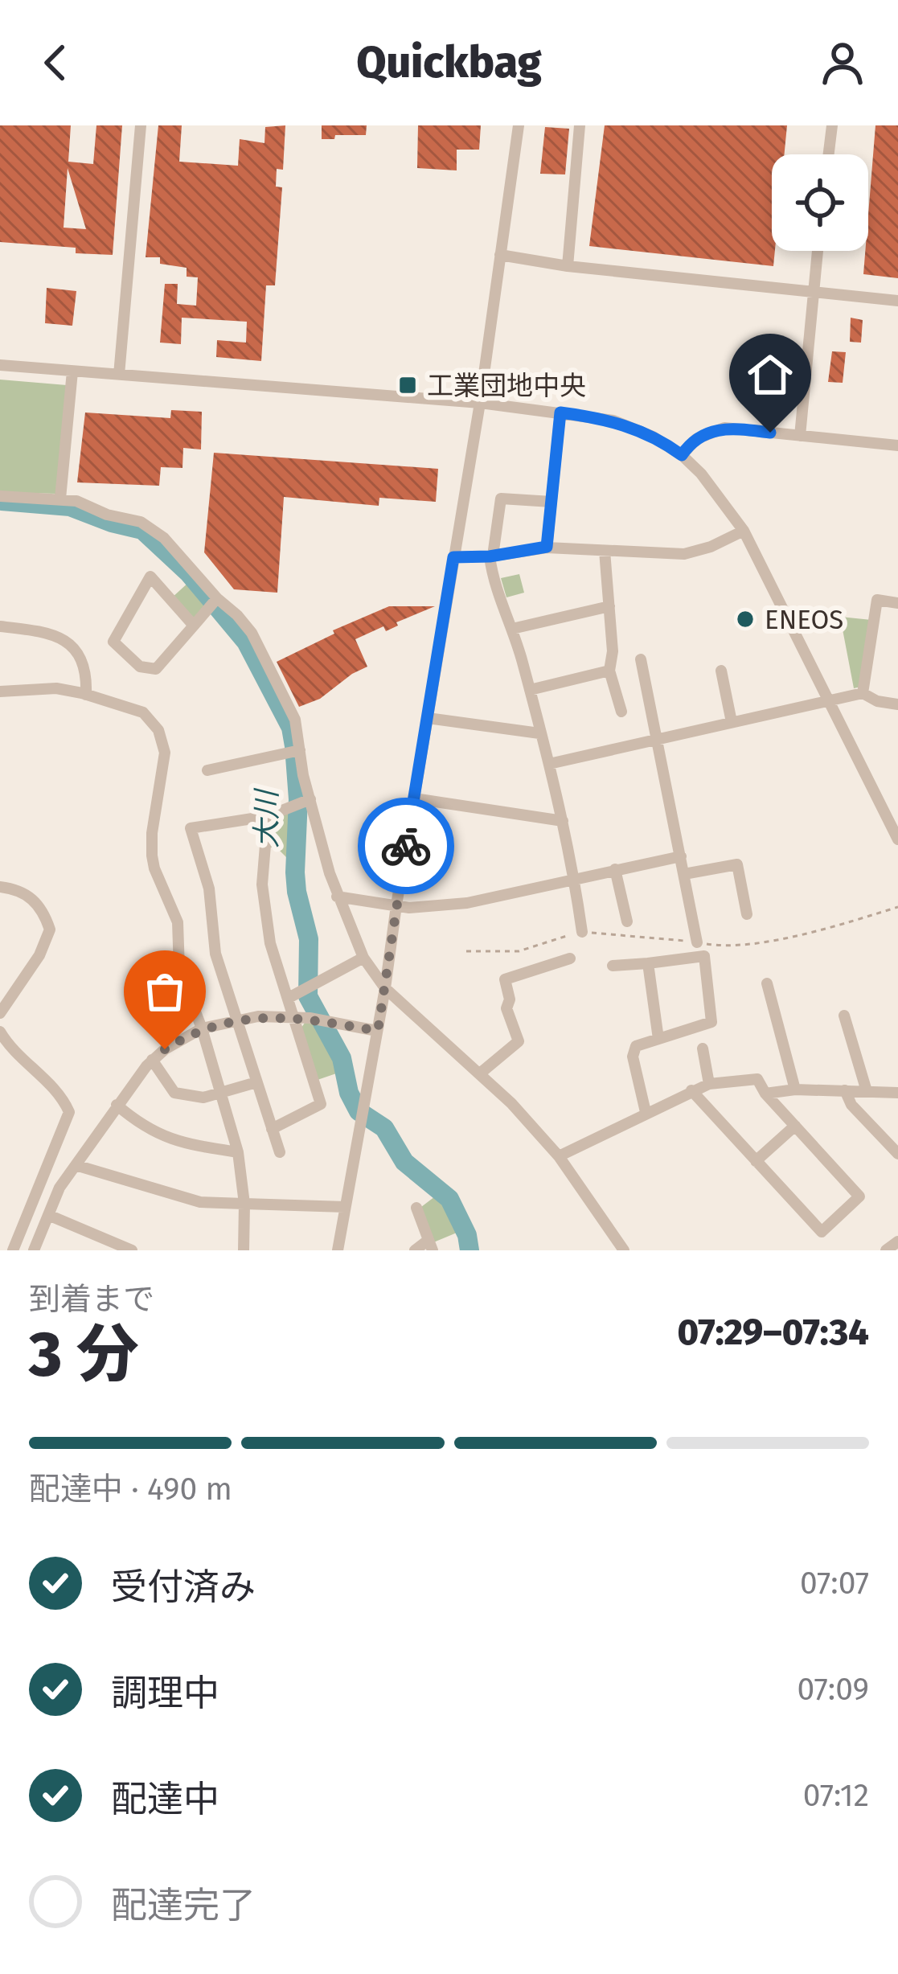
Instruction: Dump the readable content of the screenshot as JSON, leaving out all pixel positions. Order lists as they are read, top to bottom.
{
  "water": ["大川"],
  "places": {
    "transit": ["工業団地中央"],
    "other": ["ENEOS"]
  },
  "page": {
    "header": "Quickbag",
    "heading": ["3 分", "到着まで", "07:29–07:34"],
    "bar": "配達中 · 490 m",
    "list": [
      ["受付済み", "07:07"],
      ["調理中", "07:09"],
      ["配達中", "07:12"],
      "配達完了"
    ]
  }
}
